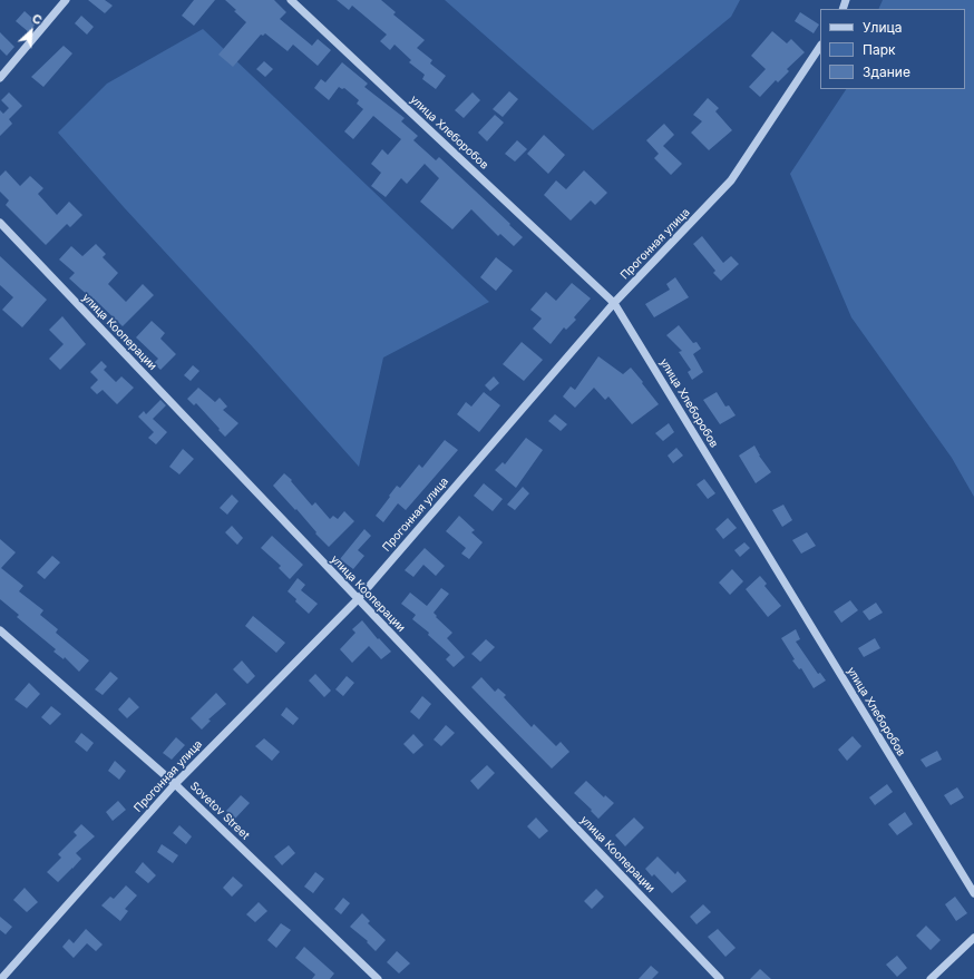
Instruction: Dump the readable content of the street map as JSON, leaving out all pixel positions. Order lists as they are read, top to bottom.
{
  "streets": {
    "street": [
      "улица Хлеборобов",
      "Прогонная улица",
      "улица Кооперации",
      "Sovetov Street"
    ]
  },
  "crossings": [
    ["улица Хлеборобов", "Прогонная улица"],
    ["Прогонная улица", "улица Кооперации"],
    ["Прогонная улица", "Sovetov Street"]
  ],
  "legend": ["Улица", "Парк", "Здание"],
  "north": "top right"
}
